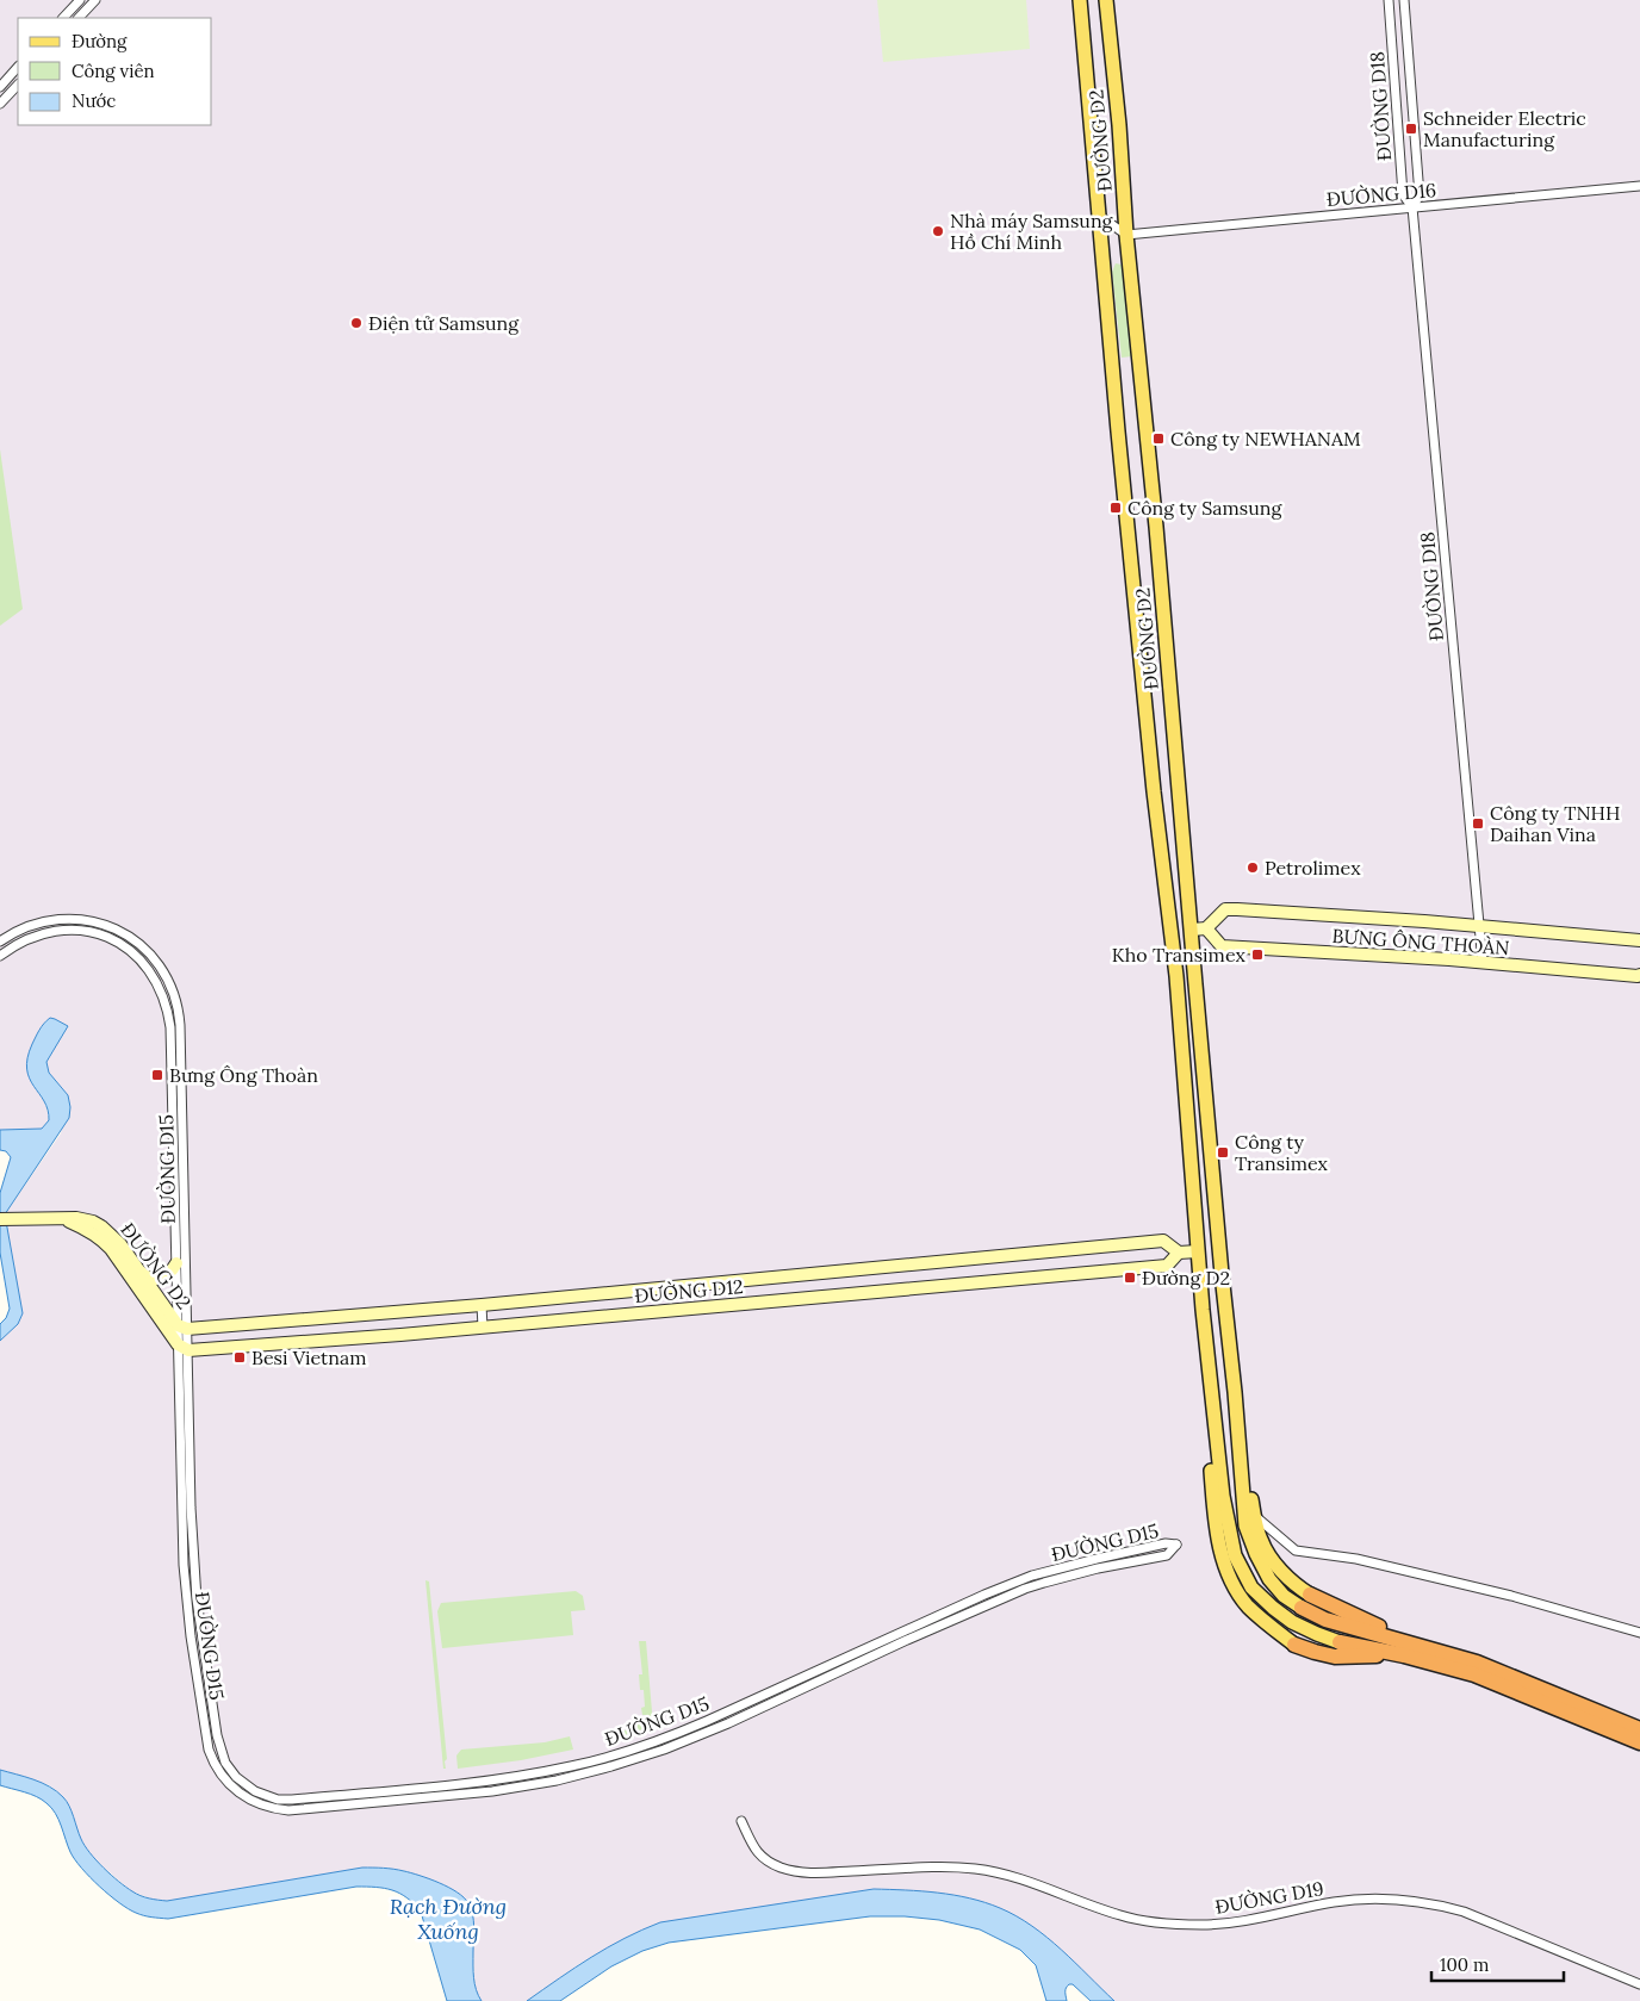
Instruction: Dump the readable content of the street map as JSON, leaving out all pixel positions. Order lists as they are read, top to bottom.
{
  "streets": {
    "main road": ["ĐƯỜNG D2"],
    "street": [
      "ĐƯỜNG D18",
      "ĐƯỜNG D16",
      "BƯNG ÔNG THOÀN",
      "ĐƯỜNG D15",
      "ĐƯỜNG D12",
      "ĐƯỜNG D19"
    ]
  },
  "crossings": [
    ["ĐƯỜNG D18", "ĐƯỜNG D16"],
    ["ĐƯỜNG D18", "BƯNG ÔNG THOÀN"],
    ["ĐƯỜNG D2", "ĐƯỜNG D16"],
    ["ĐƯỜNG D2", "BƯNG ÔNG THOÀN"],
    ["ĐƯỜNG D2", "ĐƯỜNG D15"],
    ["ĐƯỜNG D2", "ĐƯỜNG D12"],
    ["ĐƯỜNG D15", "ĐƯỜNG D12"]
  ],
  "water": ["Rạch Đường Xuống"],
  "places": {
    "transit": [
      "Schneider Electric Manufacturing",
      "Công ty NEWHANAM",
      "Công ty Samsung",
      "Công ty TNHH Daihan Vina",
      "Kho Transimex",
      "Bưng Ông Thoàn",
      "Công ty Transimex",
      "Đường D2",
      "Besi Vietnam"
    ],
    "other": ["Nhà máy Samsung Hồ Chí Minh", "Điện tử Samsung", "Petrolimex"]
  },
  "legend": ["Đường", "Công viên", "Nước"],
  "scale_bar": "100 m"
}
